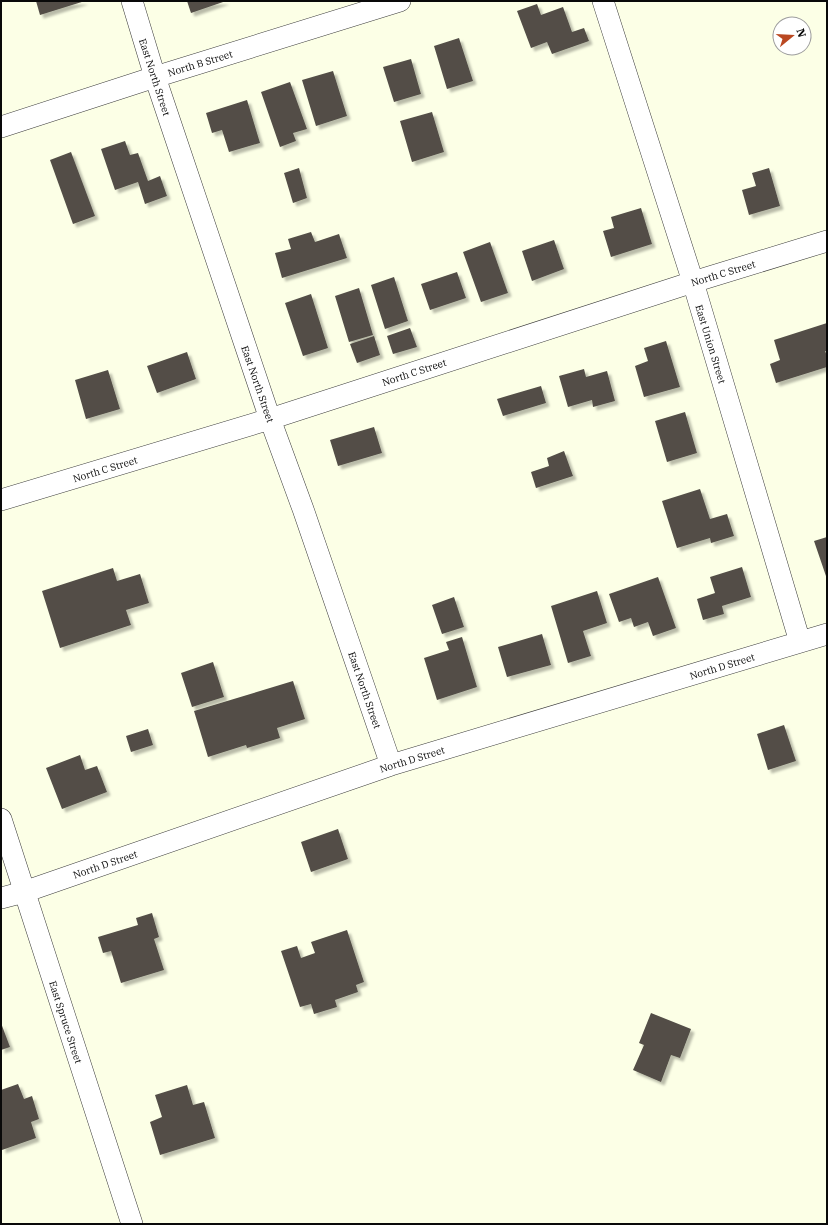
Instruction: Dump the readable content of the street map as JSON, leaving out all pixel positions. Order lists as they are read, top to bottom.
{
  "streets": {
    "street": [
      "North B Street",
      "East North Street",
      "North C Street",
      "East Union Street",
      "North D Street",
      "East Spruce Street"
    ]
  },
  "crossings": [
    ["North B Street", "East North Street"],
    ["East North Street", "North C Street"],
    ["East North Street", "North D Street"],
    ["North C Street", "East Union Street"],
    ["East Union Street", "North D Street"],
    ["North D Street", "East Spruce Street"]
  ],
  "north": "right"
}
